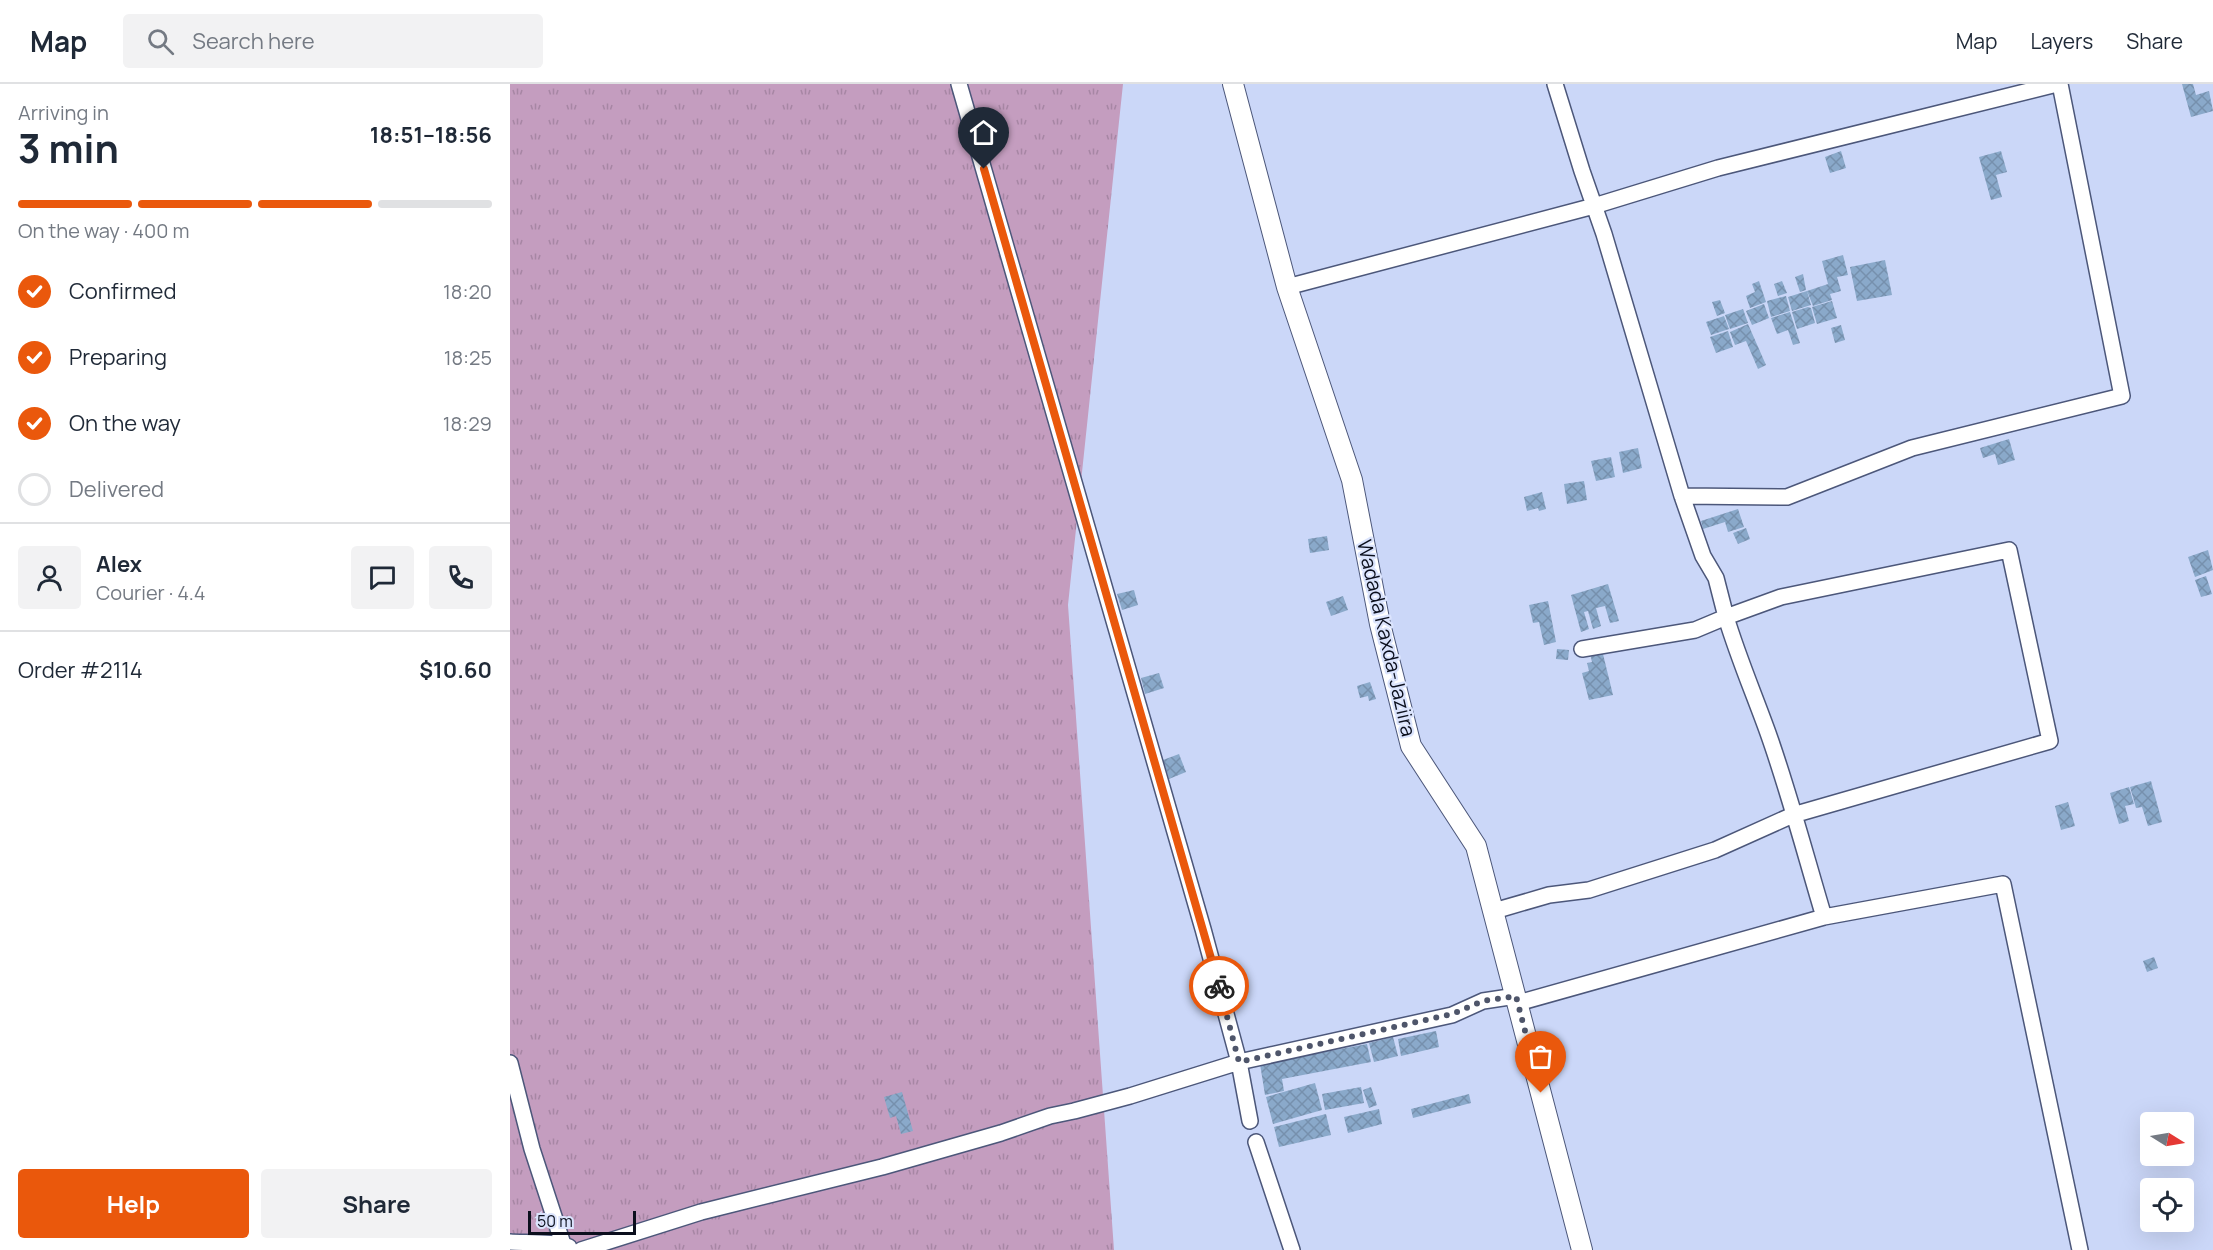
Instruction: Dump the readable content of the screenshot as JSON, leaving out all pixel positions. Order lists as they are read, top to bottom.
{
  "streets": {
    "street": ["Wadada Kaxda-Jaziira"]
  },
  "scale_bar": "50 m",
  "north": "right",
  "page": {
    "header": "Map",
    "search": "Search here",
    "nav": ["Map", "Layers", "Share"],
    "heading": ["3 min", "Arriving in", "18:51–18:56"],
    "panel": [
      "Alex",
      "Courier · 4.4",
      "Order #2114",
      "$10.60"
    ],
    "bar": "On the way · 400 m",
    "list": [
      ["Confirmed", "18:20"],
      ["Preparing", "18:25"],
      ["On the way", "18:29"],
      "Delivered"
    ],
    "buttons": ["Help", "Share"],
    "scale": "50 m"
  }
}
